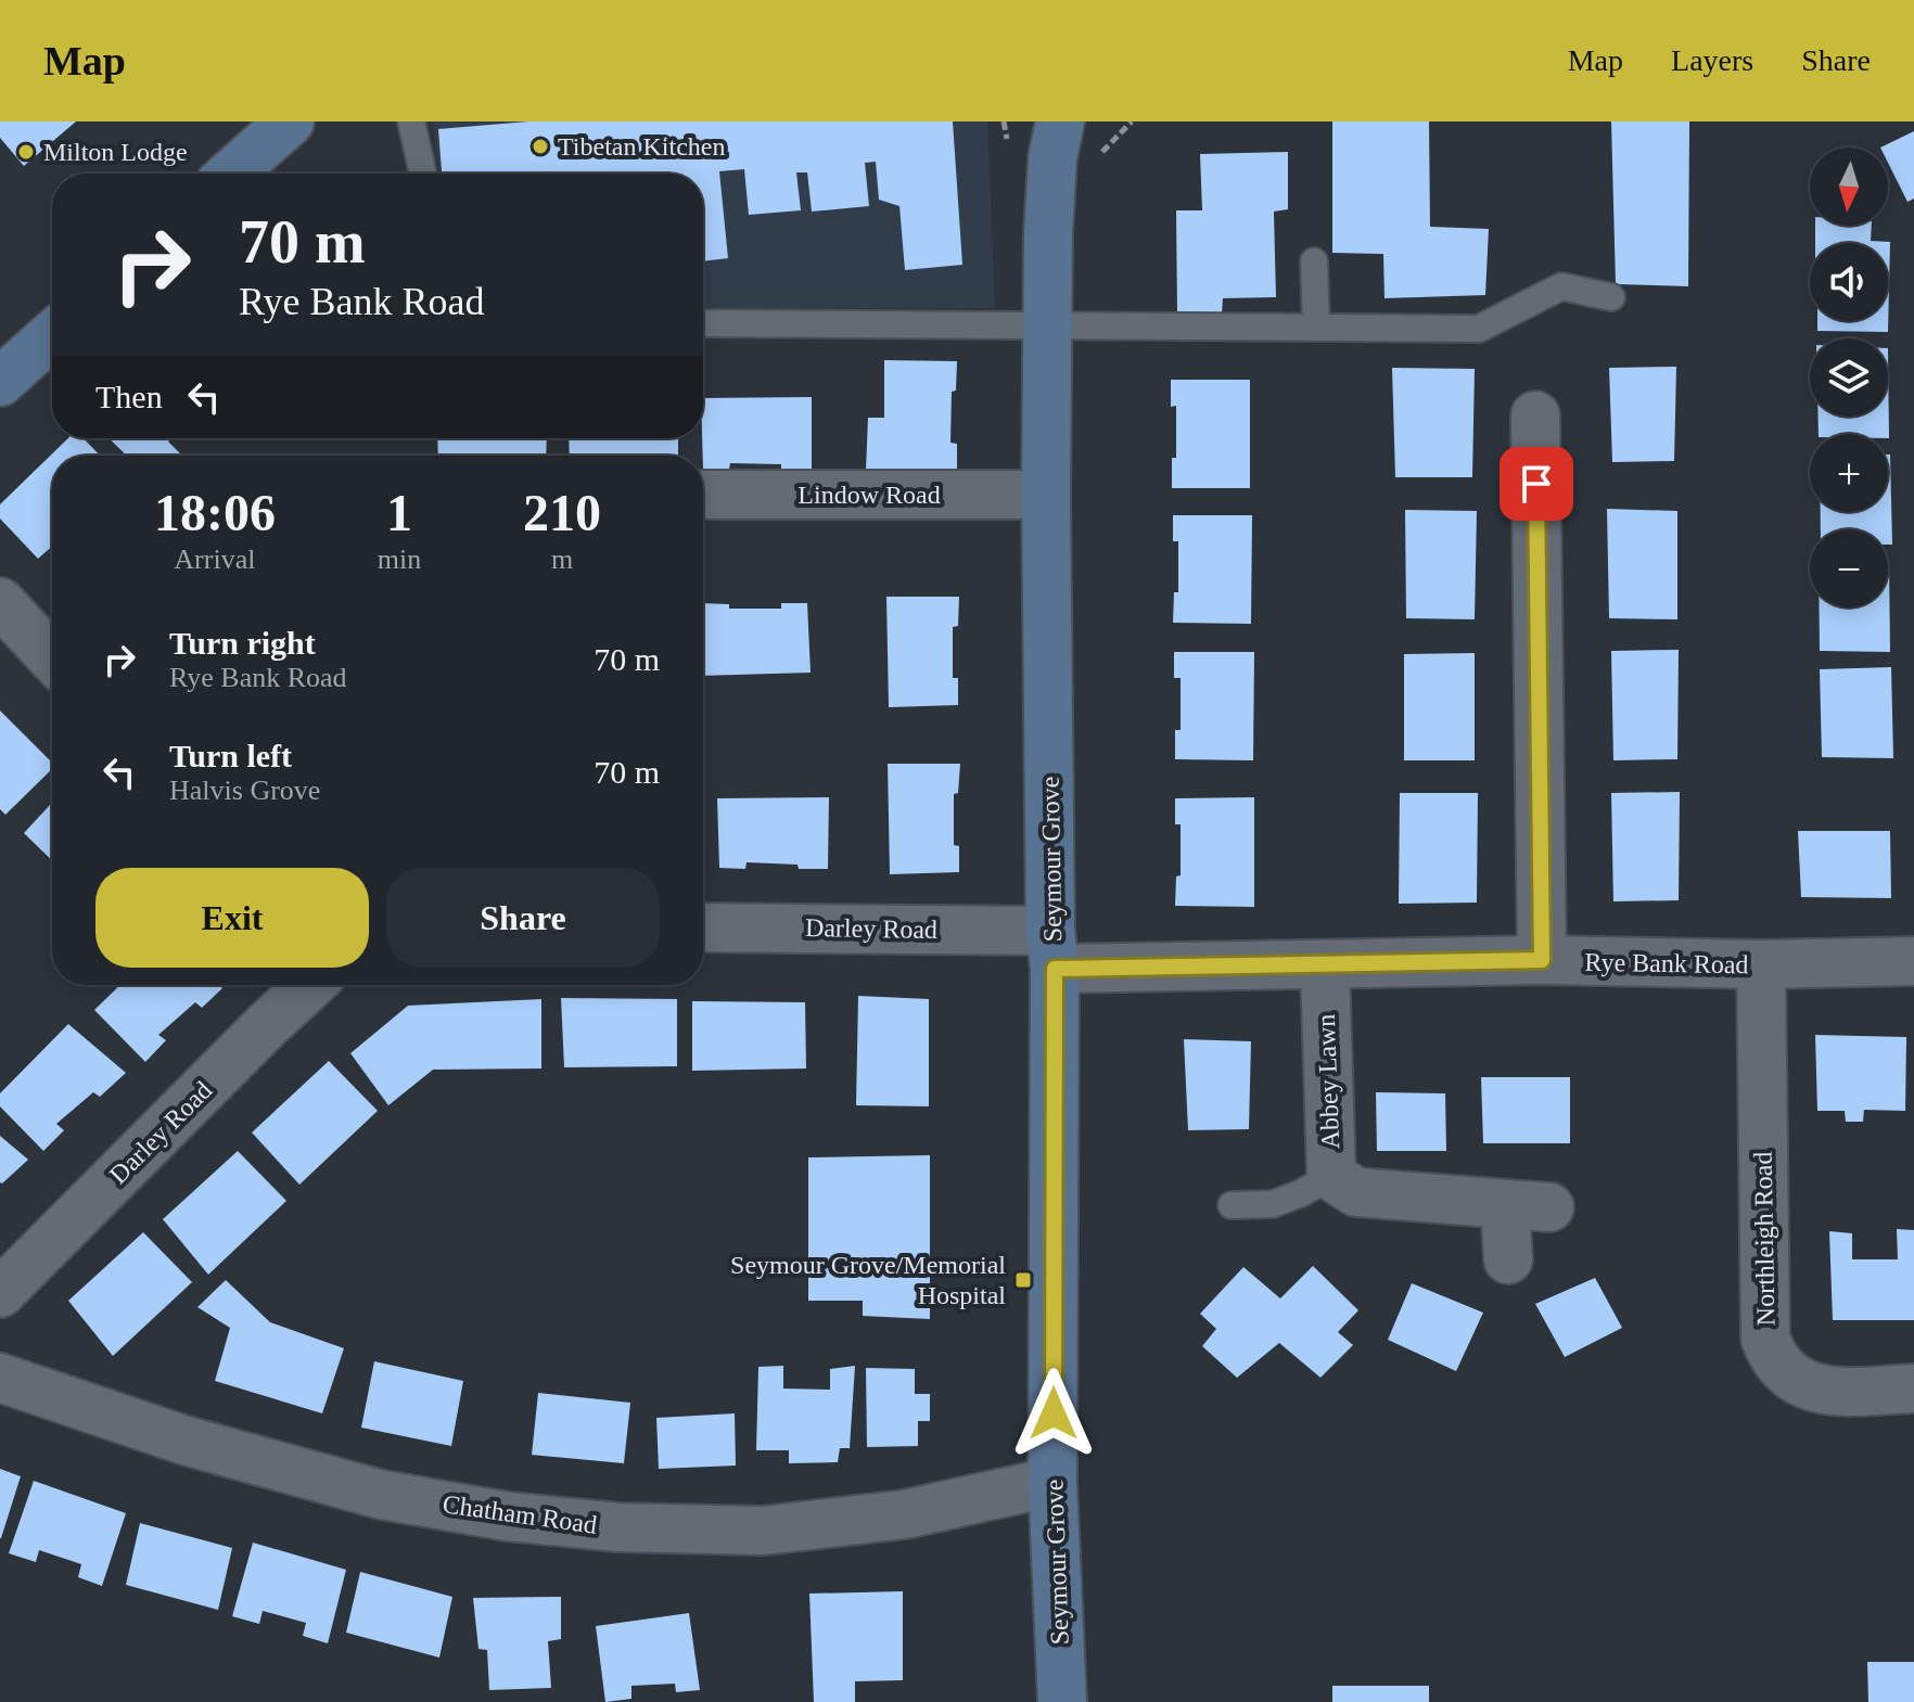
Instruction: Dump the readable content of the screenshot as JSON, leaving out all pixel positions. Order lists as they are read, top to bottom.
{
  "streets": {
    "main road": ["Seymour Grove"],
    "street": [
      "Lindow Road",
      "Darley Road",
      "Rye Bank Road",
      "Abbey Lawn",
      "Northleigh Road",
      "Chatham Road"
    ]
  },
  "crossings": [
    ["Lindow Road", "Seymour Grove"],
    ["Seymour Grove", "Darley Road"],
    ["Seymour Grove", "Rye Bank Road"],
    ["Seymour Grove", "Chatham Road"],
    ["Darley Road", "Rye Bank Road"],
    ["Rye Bank Road", "Abbey Lawn"],
    ["Rye Bank Road", "Northleigh Road"]
  ],
  "places": {
    "other": ["Tibetan Kitchen", "Milton Lodge"],
    "transit": ["Seymour Grove/Memorial Hospital"]
  },
  "north": "bottom",
  "page": {
    "header": "Map",
    "nav": ["Map", "Layers", "Share"],
    "map_buttons": ["+", "−"],
    "turn": ["70 m", "Rye Bank Road"],
    "then": "Then",
    "eta": [
      "18:06",
      "Arrival",
      "1",
      "min",
      "210",
      "m"
    ],
    "list": [
      {
        "name": "Turn right",
        "note": "Rye Bank Road",
        "value": "70 m"
      },
      {
        "name": "Turn left",
        "note": "Halvis Grove",
        "value": "70 m"
      }
    ],
    "buttons": ["Exit", "Share"]
  }
}
